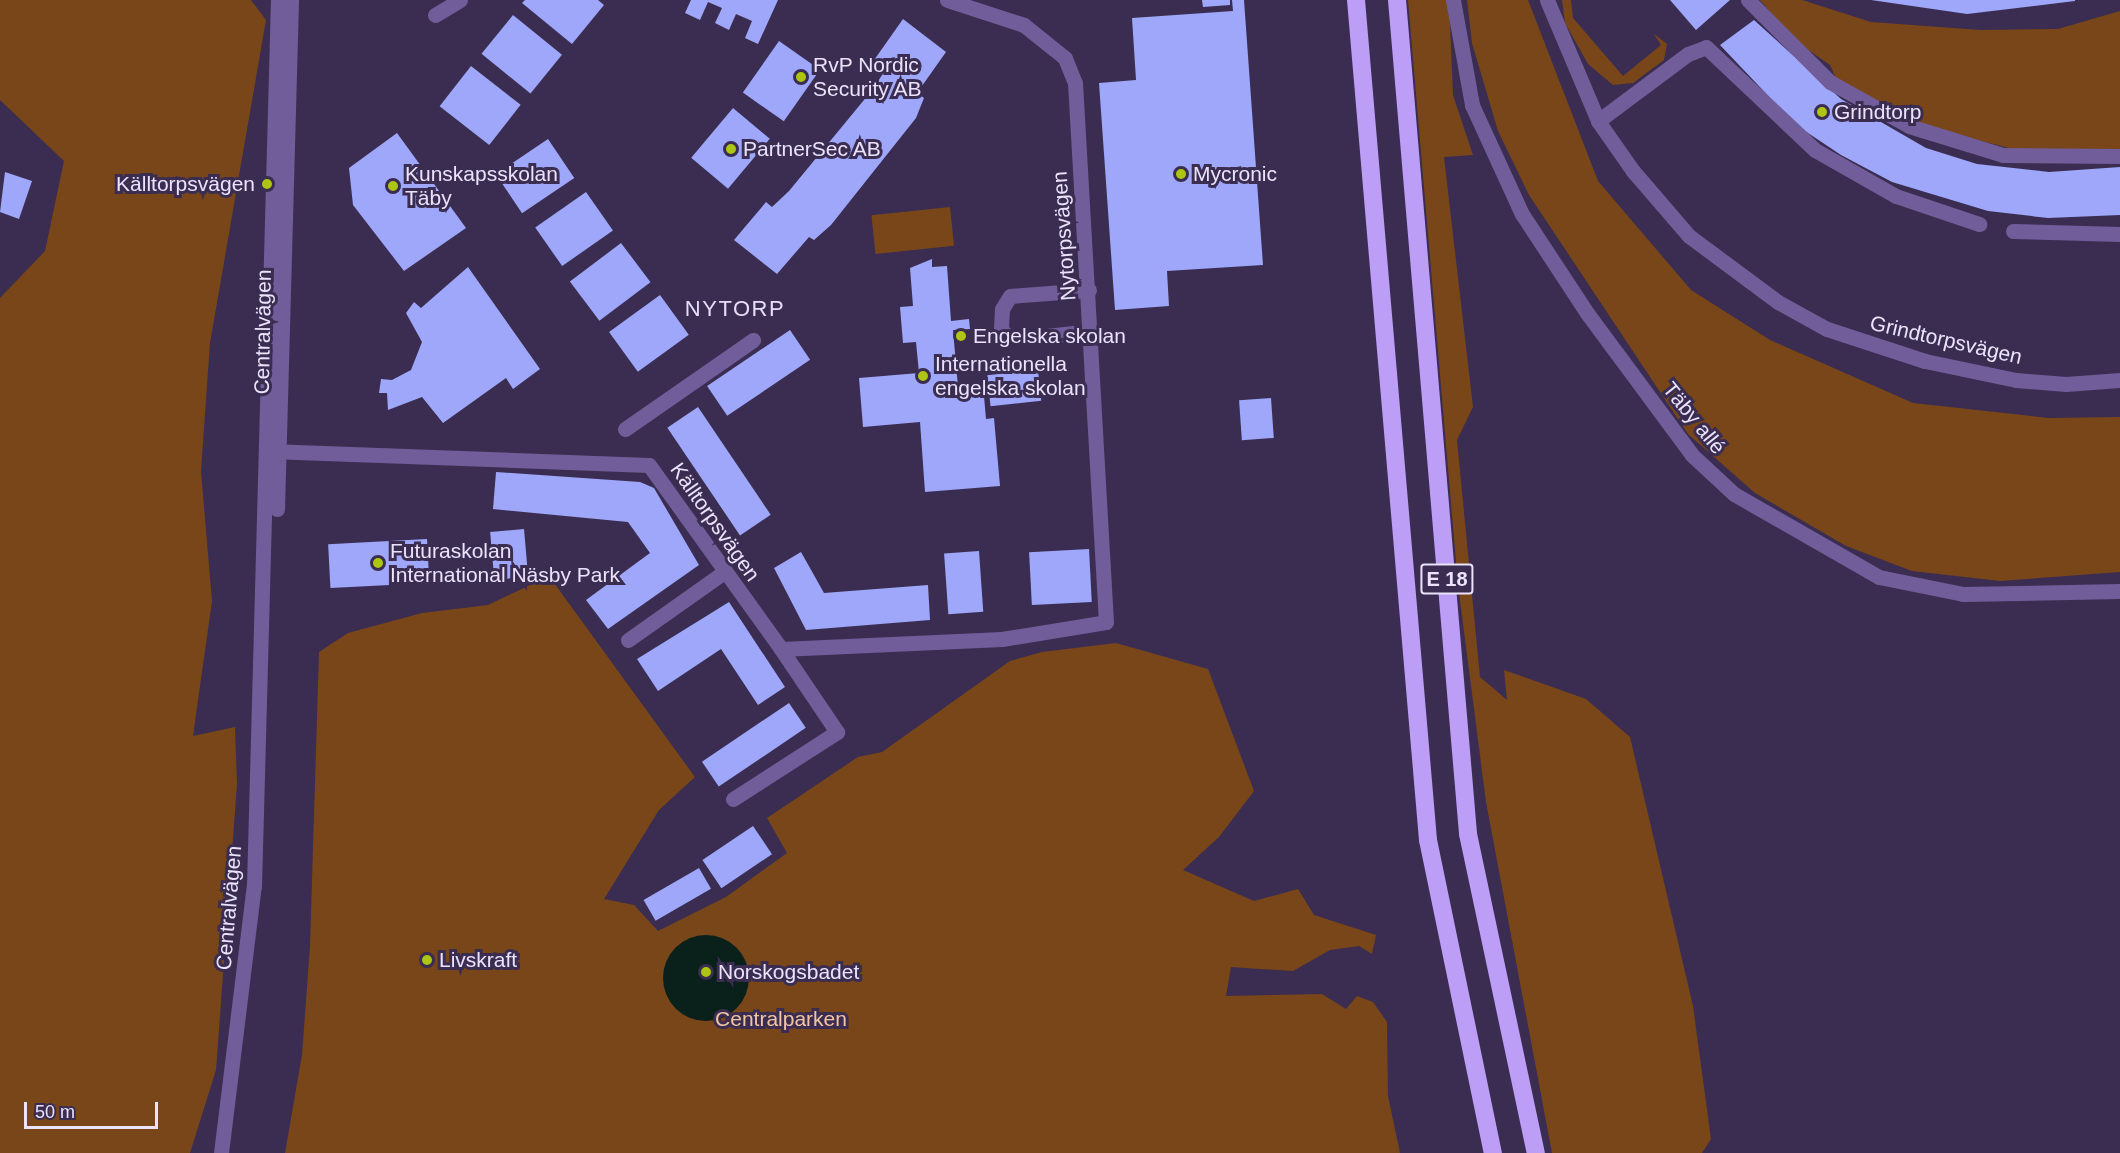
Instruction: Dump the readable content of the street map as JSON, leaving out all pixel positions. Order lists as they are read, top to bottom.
{
  "streets": {
    "highway": ["E 18"],
    "street": [
      "Nytorpsvägen",
      "Centralvägen",
      "Grindtorpsvägen",
      "Täby allé",
      "Källtorpsvägen"
    ]
  },
  "crossings": [
    ["Nytorpsvägen", "Källtorpsvägen"],
    ["Centralvägen", "Källtorpsvägen"]
  ],
  "districts": ["NYTORP"],
  "parks": ["Centralparken"],
  "places": [
    "RvP Nordic Security AB",
    "Grindtorp",
    "PartnerSec AB",
    "Mycronic",
    "Källtorpsvägen",
    "Kunskapsskolan Täby",
    "Engelska skolan",
    "Internationella engelska skolan",
    "Futuraskolan International Näsby Park",
    "Livskraft",
    "Norskogsbadet"
  ],
  "scale_bar": "50 m"
}
